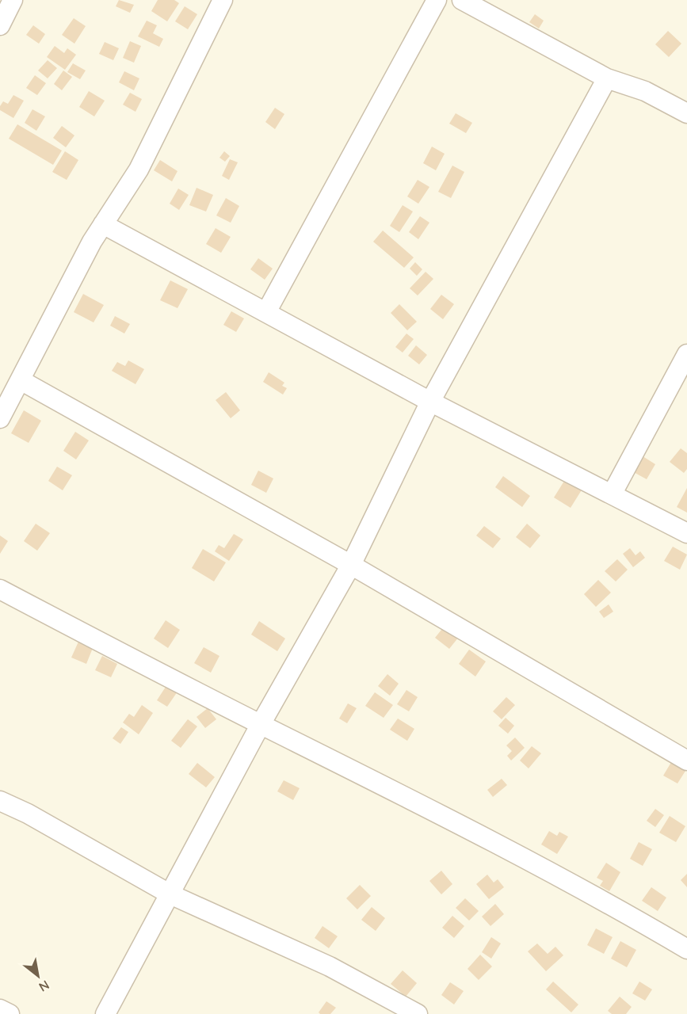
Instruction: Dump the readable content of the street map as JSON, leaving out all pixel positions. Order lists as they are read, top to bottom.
{
  "north": "bottom right"
}
